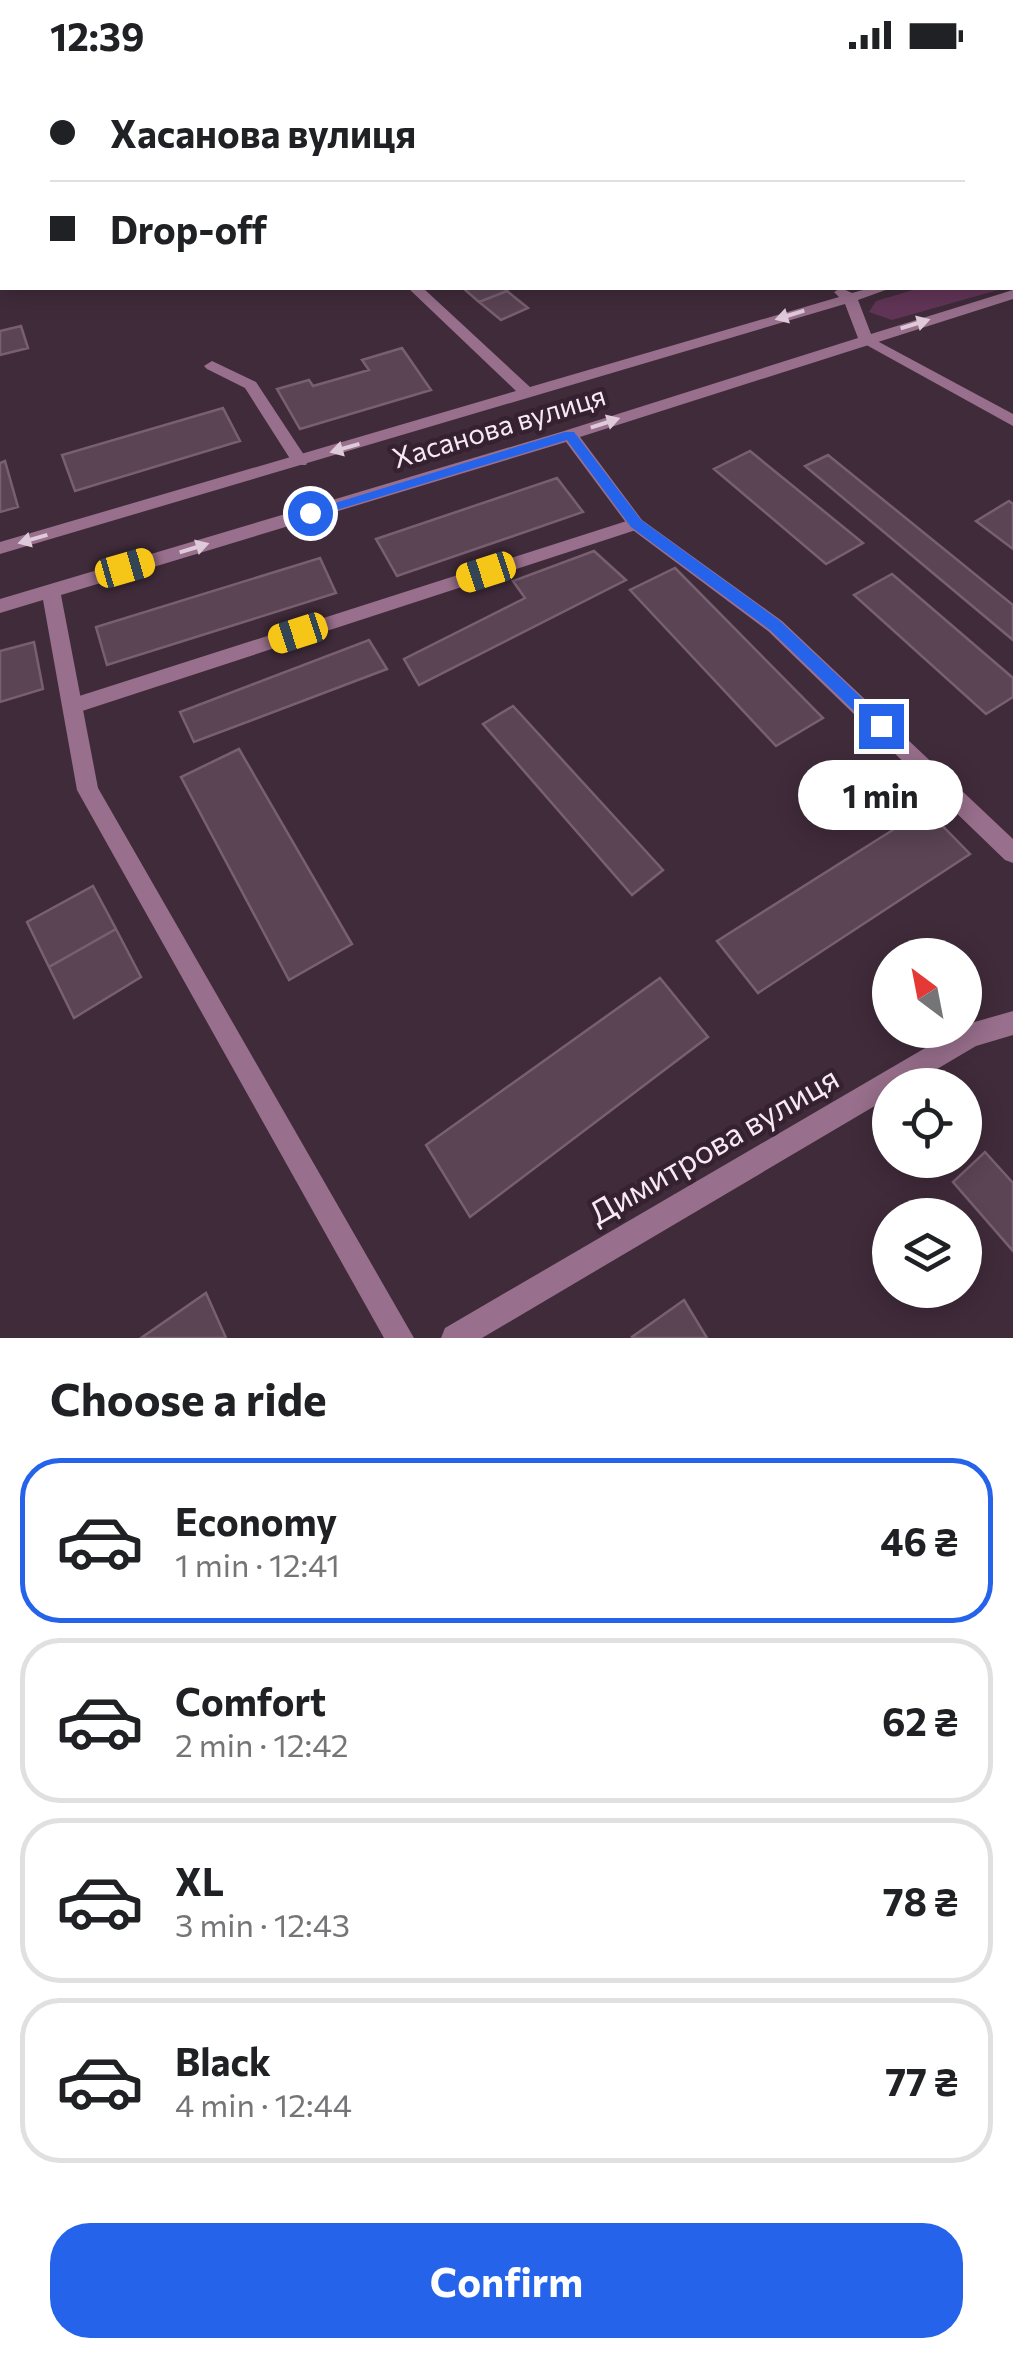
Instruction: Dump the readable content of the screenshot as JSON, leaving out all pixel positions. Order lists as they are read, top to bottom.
{
  "streets": {
    "street": ["Хасанова вулиця", "Димитрова вулиця"]
  },
  "north": "top left",
  "page": {
    "status": "12:39",
    "banner": ["Хасанова вулиця", "Drop-off"],
    "bubble": "1 min",
    "heading": "Choose a ride",
    "list": [
      {
        "name": "Economy",
        "note": "1 min · 12:41",
        "value": "46 ₴"
      },
      {
        "name": "Comfort",
        "note": "2 min · 12:42",
        "value": "62 ₴"
      },
      {
        "name": "XL",
        "note": "3 min · 12:43",
        "value": "78 ₴"
      },
      {
        "name": "Black",
        "note": "4 min · 12:44",
        "value": "77 ₴"
      }
    ],
    "buttons": "Confirm"
  }
}
